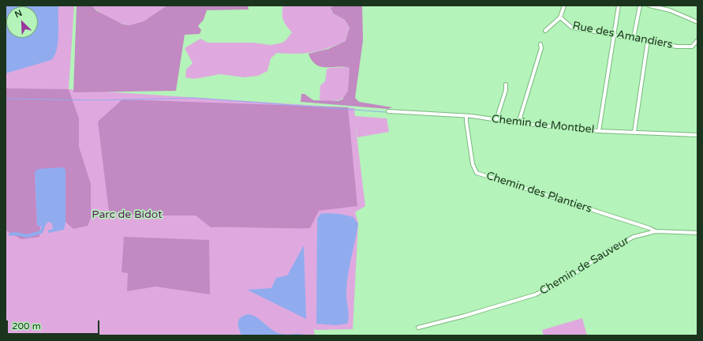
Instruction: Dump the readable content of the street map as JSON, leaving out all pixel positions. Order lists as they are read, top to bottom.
{
  "streets": {
    "street": [
      "Rue des Amandiers",
      "Chemin de Montbel",
      "Chemin des Plantiers",
      "Chemin de Sauveur"
    ]
  },
  "crossings": [
    ["Chemin de Montbel", "Chemin des Plantiers"],
    ["Chemin des Plantiers", "Chemin de Sauveur"]
  ],
  "parks": ["Parc de Bidot"],
  "scale_bar": "200 m",
  "north": "top left"
}
